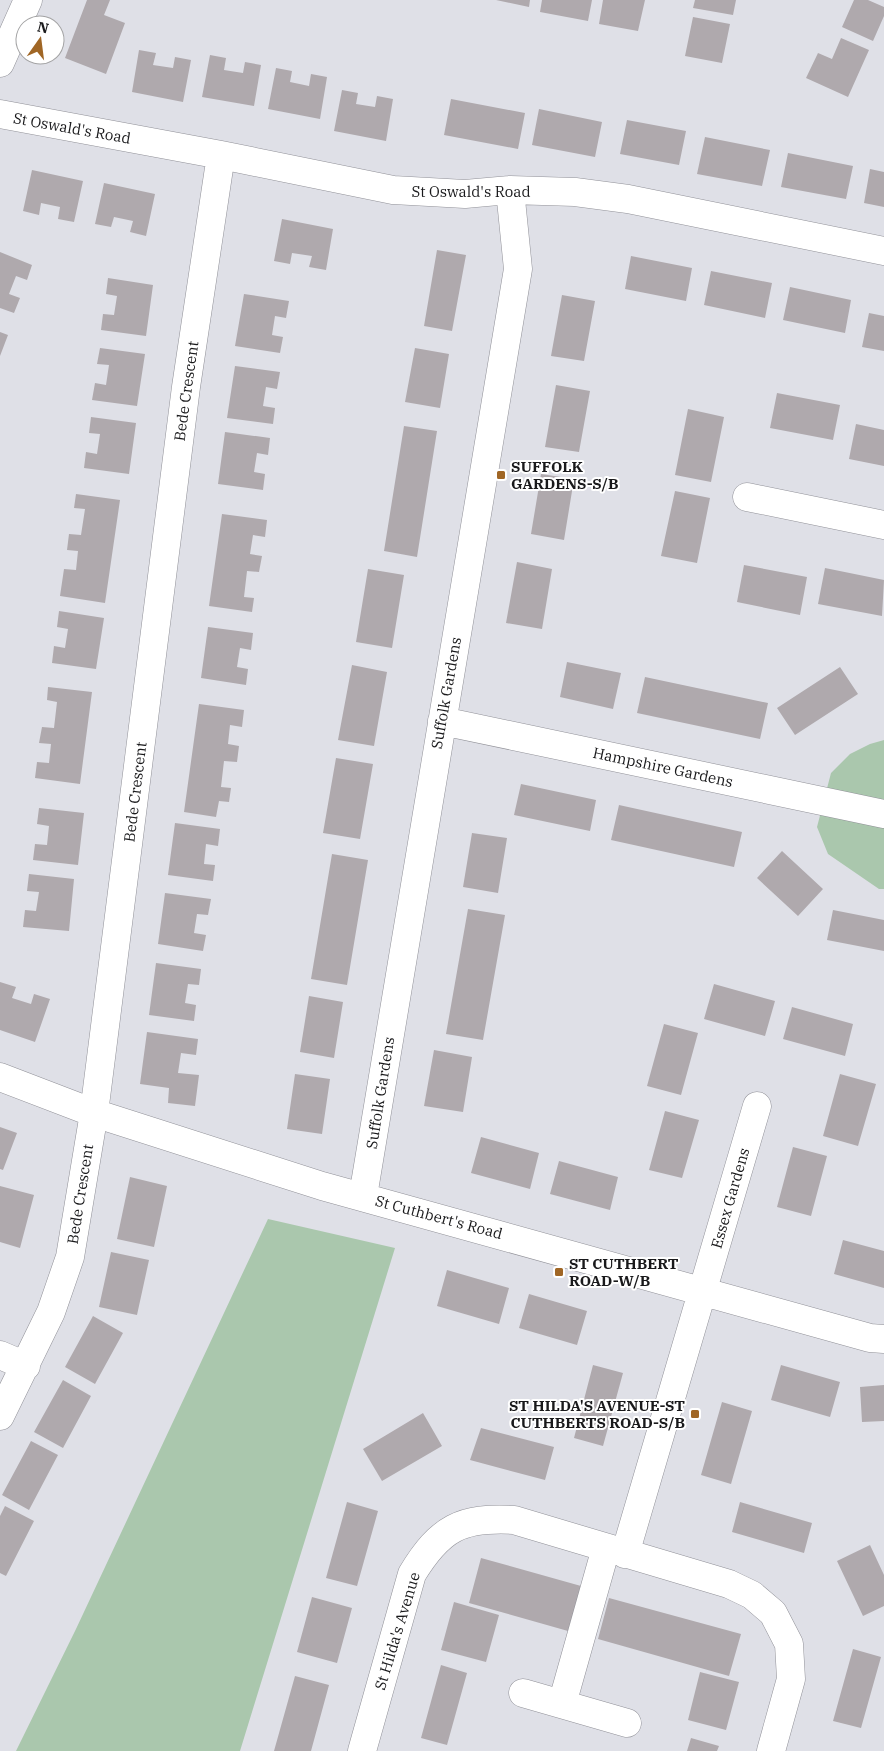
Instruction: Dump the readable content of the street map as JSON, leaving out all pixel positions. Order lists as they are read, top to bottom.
{
  "streets": {
    "street": [
      "St Oswald's Road",
      "Bede Crescent",
      "Suffolk Gardens",
      "Hampshire Gardens",
      "Essex Gardens",
      "St Cuthbert's Road",
      "St Hilda's Avenue"
    ]
  },
  "crossings": [
    ["St Oswald's Road", "Bede Crescent"],
    ["St Oswald's Road", "Suffolk Gardens"],
    ["Bede Crescent", "St Cuthbert's Road"],
    ["Suffolk Gardens", "Hampshire Gardens"],
    ["Suffolk Gardens", "St Cuthbert's Road"],
    ["Essex Gardens", "St Cuthbert's Road"]
  ],
  "places": {
    "transit": ["SUFFOLK GARDENS-S/B", "ST CUTHBERT ROAD-W/B", "ST HILDA'S AVENUE-ST CUTHBERTS ROAD-S/B"]
  },
  "north": "top"
}
